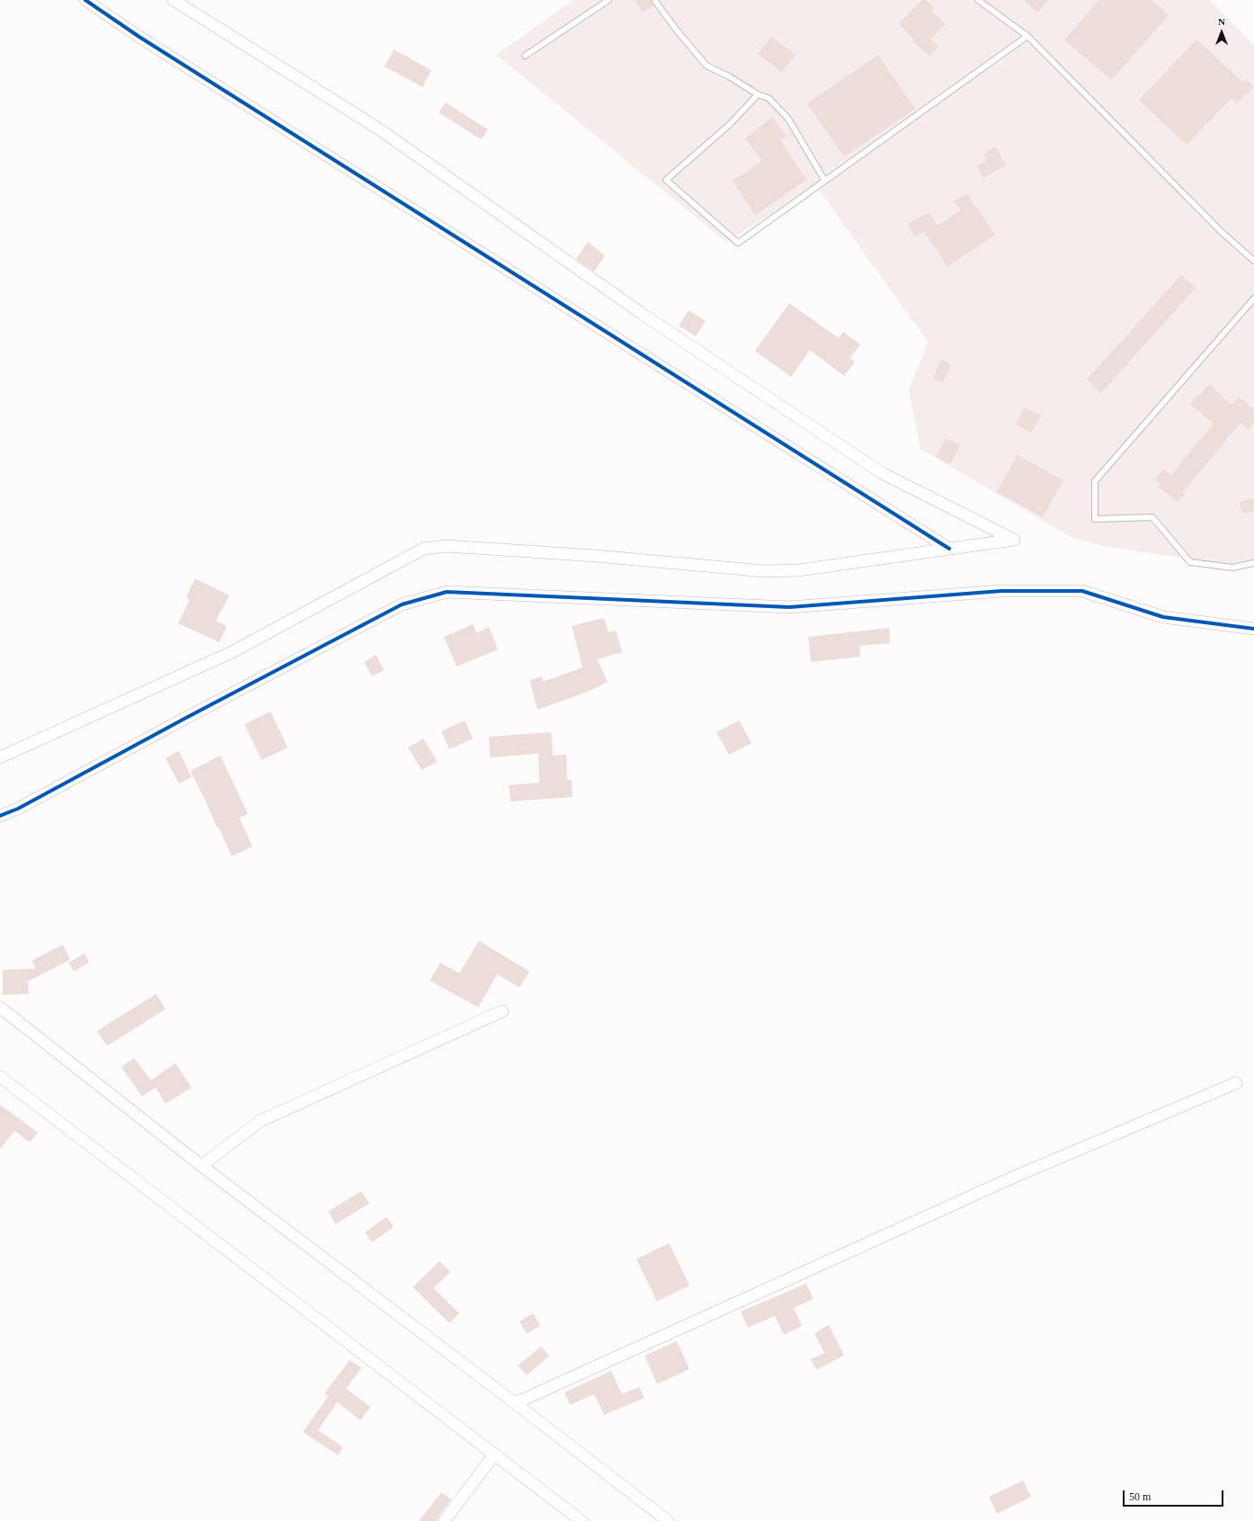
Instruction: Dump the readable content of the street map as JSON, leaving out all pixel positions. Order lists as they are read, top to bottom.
{
  "scale_bar": "50 m",
  "north": "top"
}
